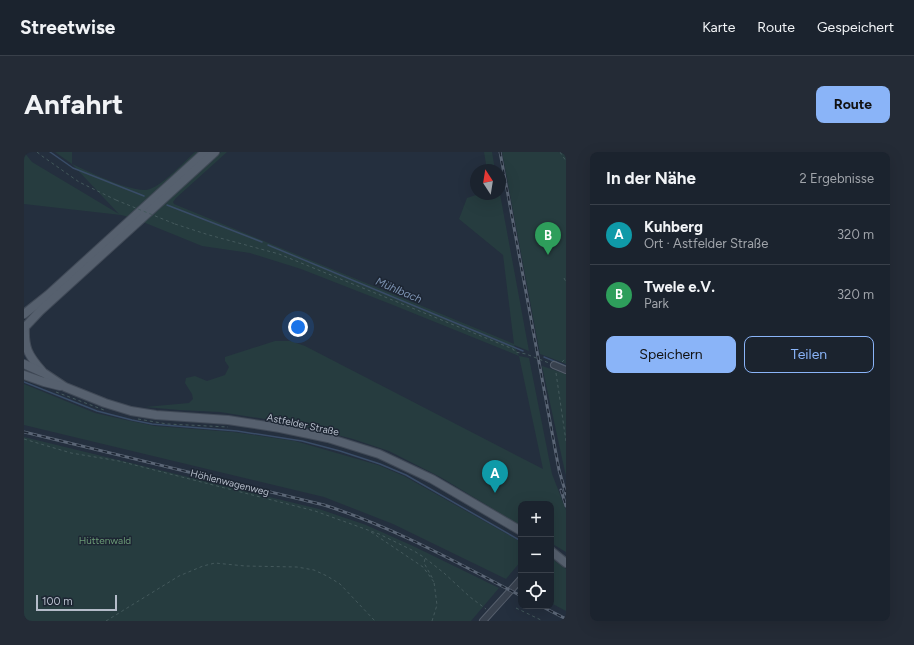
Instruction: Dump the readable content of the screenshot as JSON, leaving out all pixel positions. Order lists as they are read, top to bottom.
{
  "streets": {
    "main road": ["Astfelder Straße"],
    "path": ["Höhlenwagenweg"]
  },
  "water": ["Mühlbach"],
  "parks": ["Hüttenwald"],
  "scale_bar": "100 m",
  "north": "top",
  "page": {
    "header": "Streetwise",
    "nav": ["Karte", "Route", "Gespeichert"],
    "buttons": [
      "Route",
      ["Speichern", "Teilen"]
    ],
    "title": "Anfahrt",
    "heading": ["In der Nähe", "2 Ergebnisse"],
    "list": [
      {
        "mark": "A",
        "name": "Kuhberg",
        "note": "Ort · Astfelder Straße",
        "value": "320 m"
      },
      {
        "mark": "B",
        "name": "Twele e.V.",
        "note": "Park",
        "value": "320 m"
      }
    ],
    "pins": ["B", "A"],
    "map_buttons": ["+", "−"],
    "scale": "100 m"
  }
}
